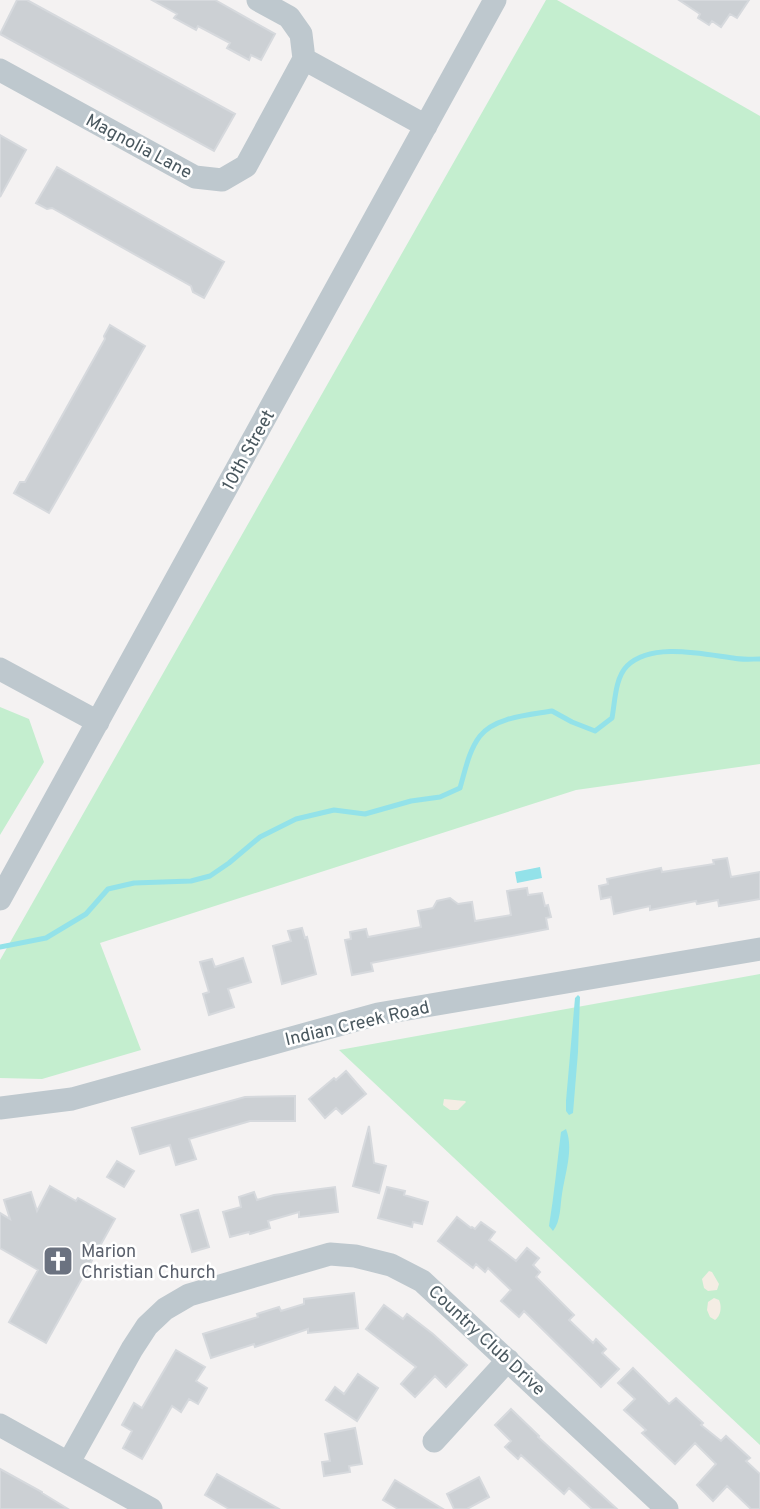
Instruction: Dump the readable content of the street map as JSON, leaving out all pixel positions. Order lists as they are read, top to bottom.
{
  "streets": {
    "street": [
      "Magnolia Lane",
      "10th Street",
      "Indian Creek Road",
      "Country Club Drive"
    ]
  },
  "places": {
    "church": ["Marion Christian Church"]
  }
}
